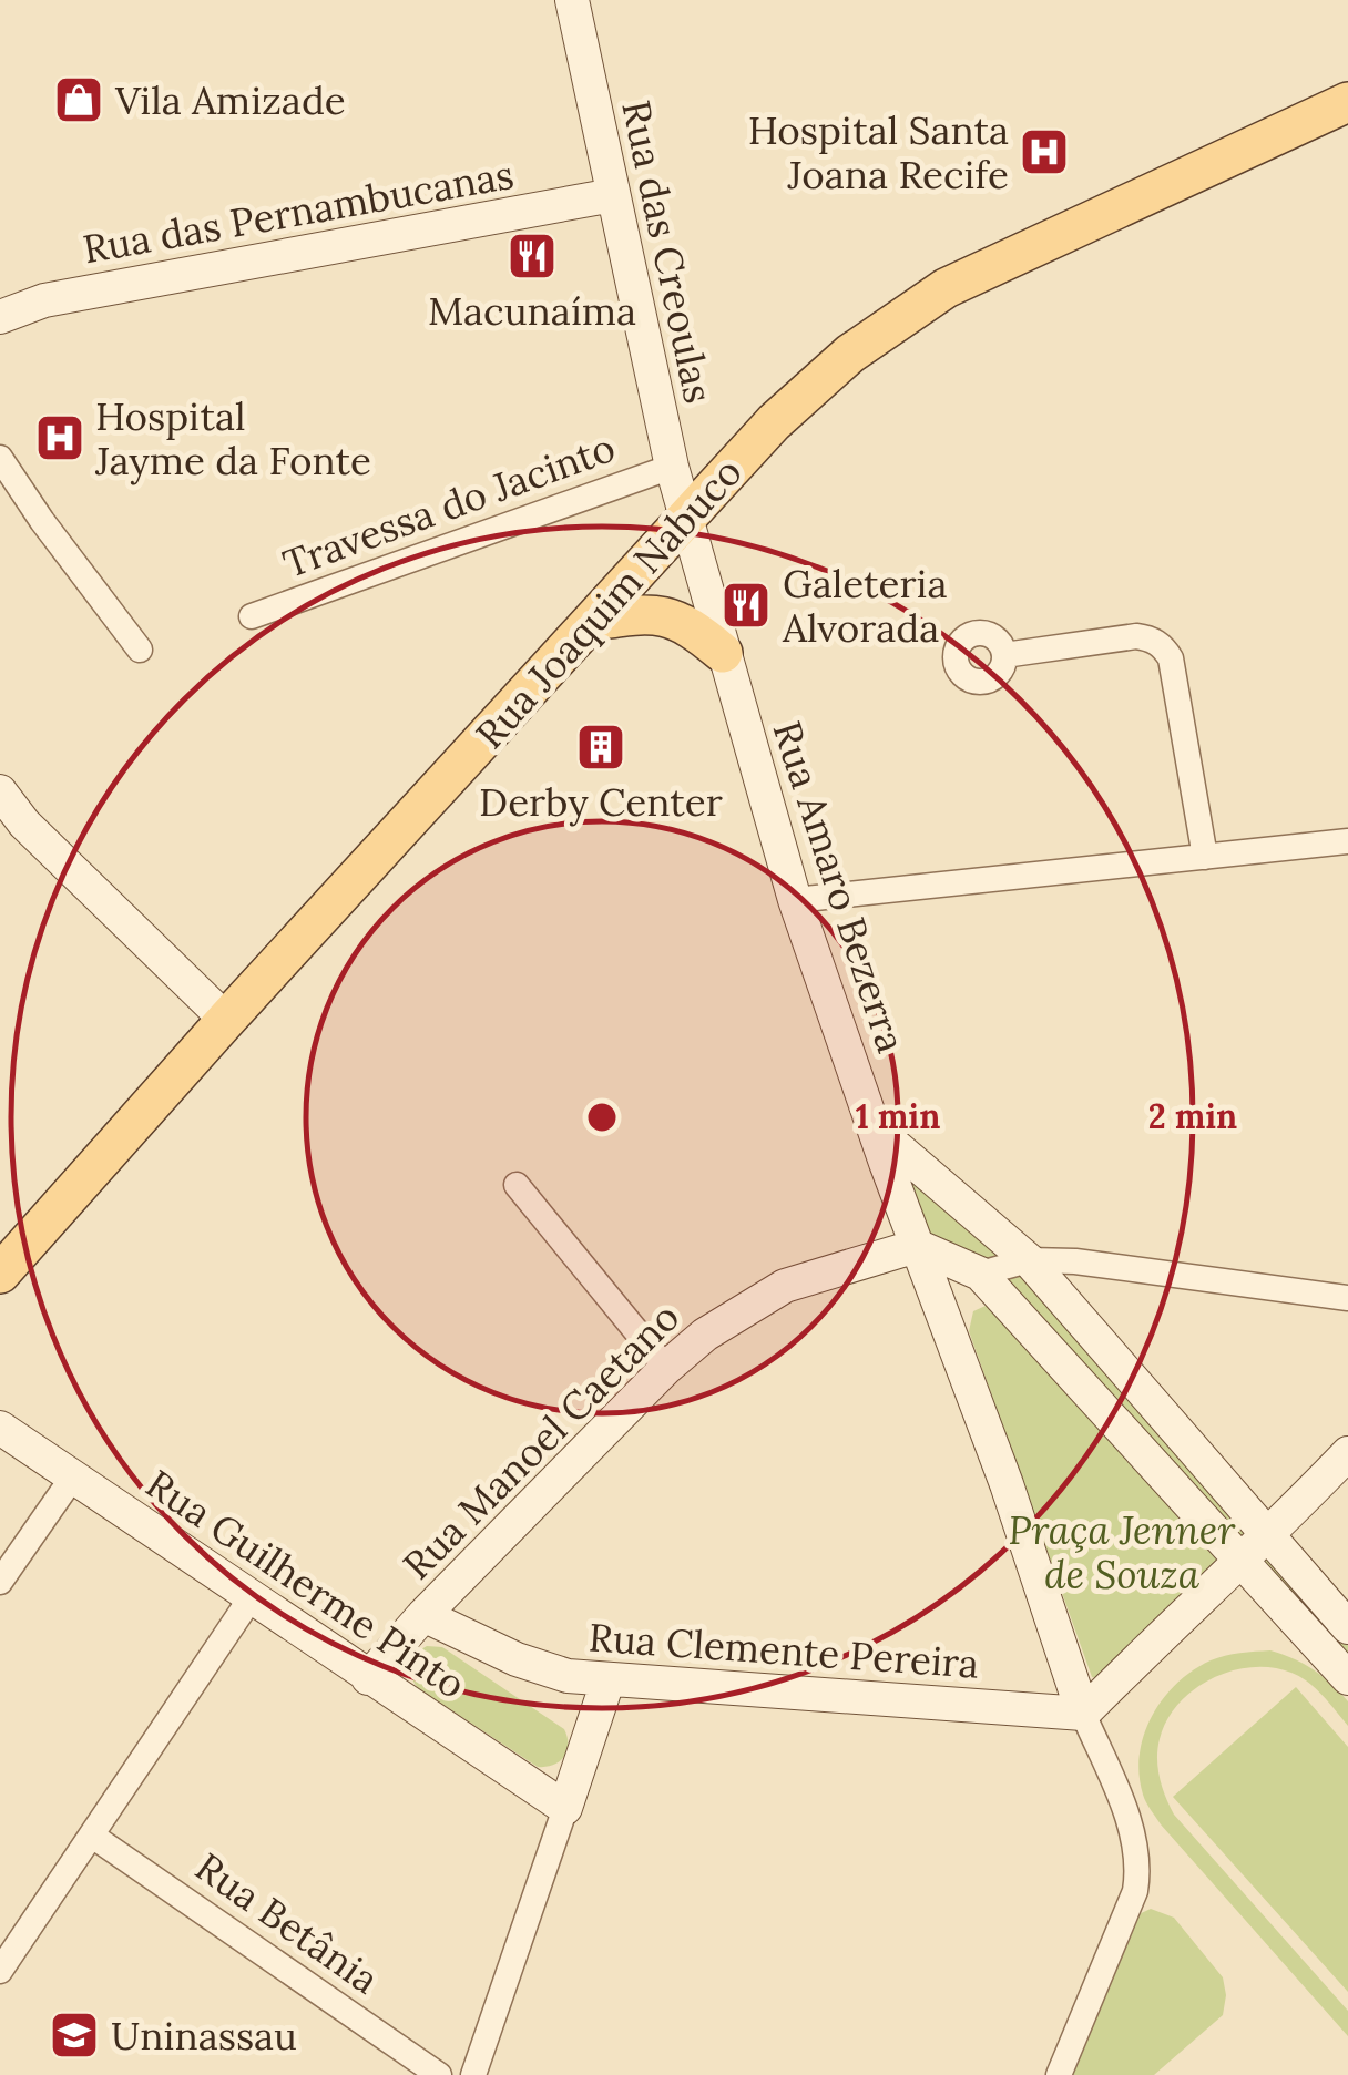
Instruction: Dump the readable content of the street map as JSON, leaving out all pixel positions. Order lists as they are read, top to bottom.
{
  "streets": {
    "main road": ["Rua Joaquim Nabuco"],
    "street": [
      "Rua das Pernambucanas",
      "Rua das Creoulas",
      "Travessa do Jacinto",
      "Rua Amaro Bezerra",
      "Rua Manoel Caetano",
      "Rua Guilherme Pinto",
      "Rua Clemente Pereira",
      "Rua Betânia"
    ]
  },
  "crossings": [
    ["Rua das Pernambucanas", "Rua das Creoulas"],
    ["Rua das Creoulas", "Travessa do Jacinto"],
    ["Rua das Creoulas", "Rua Joaquim Nabuco"],
    ["Rua das Creoulas", "Rua Amaro Bezerra"],
    ["Rua Joaquim Nabuco", "Rua Amaro Bezerra"],
    ["Rua Amaro Bezerra", "Rua Manoel Caetano"],
    ["Rua Amaro Bezerra", "Rua Clemente Pereira"],
    ["Rua Manoel Caetano", "Rua Guilherme Pinto"],
    ["Rua Manoel Caetano", "Rua Clemente Pereira"]
  ],
  "parks": ["Praça Jenner de Souza"],
  "places": {
    "shop": ["Vila Amizade"],
    "hospital": ["Hospital Santa Joana Recife", "Hospital Jayme da Fonte"],
    "restaurant": ["Macunaíma", "Galeteria Alvorada"],
    "building": ["Derby Center"],
    "school or university": ["Uninassau"]
  },
  "rings": ["1 min", "2 min"]
}
